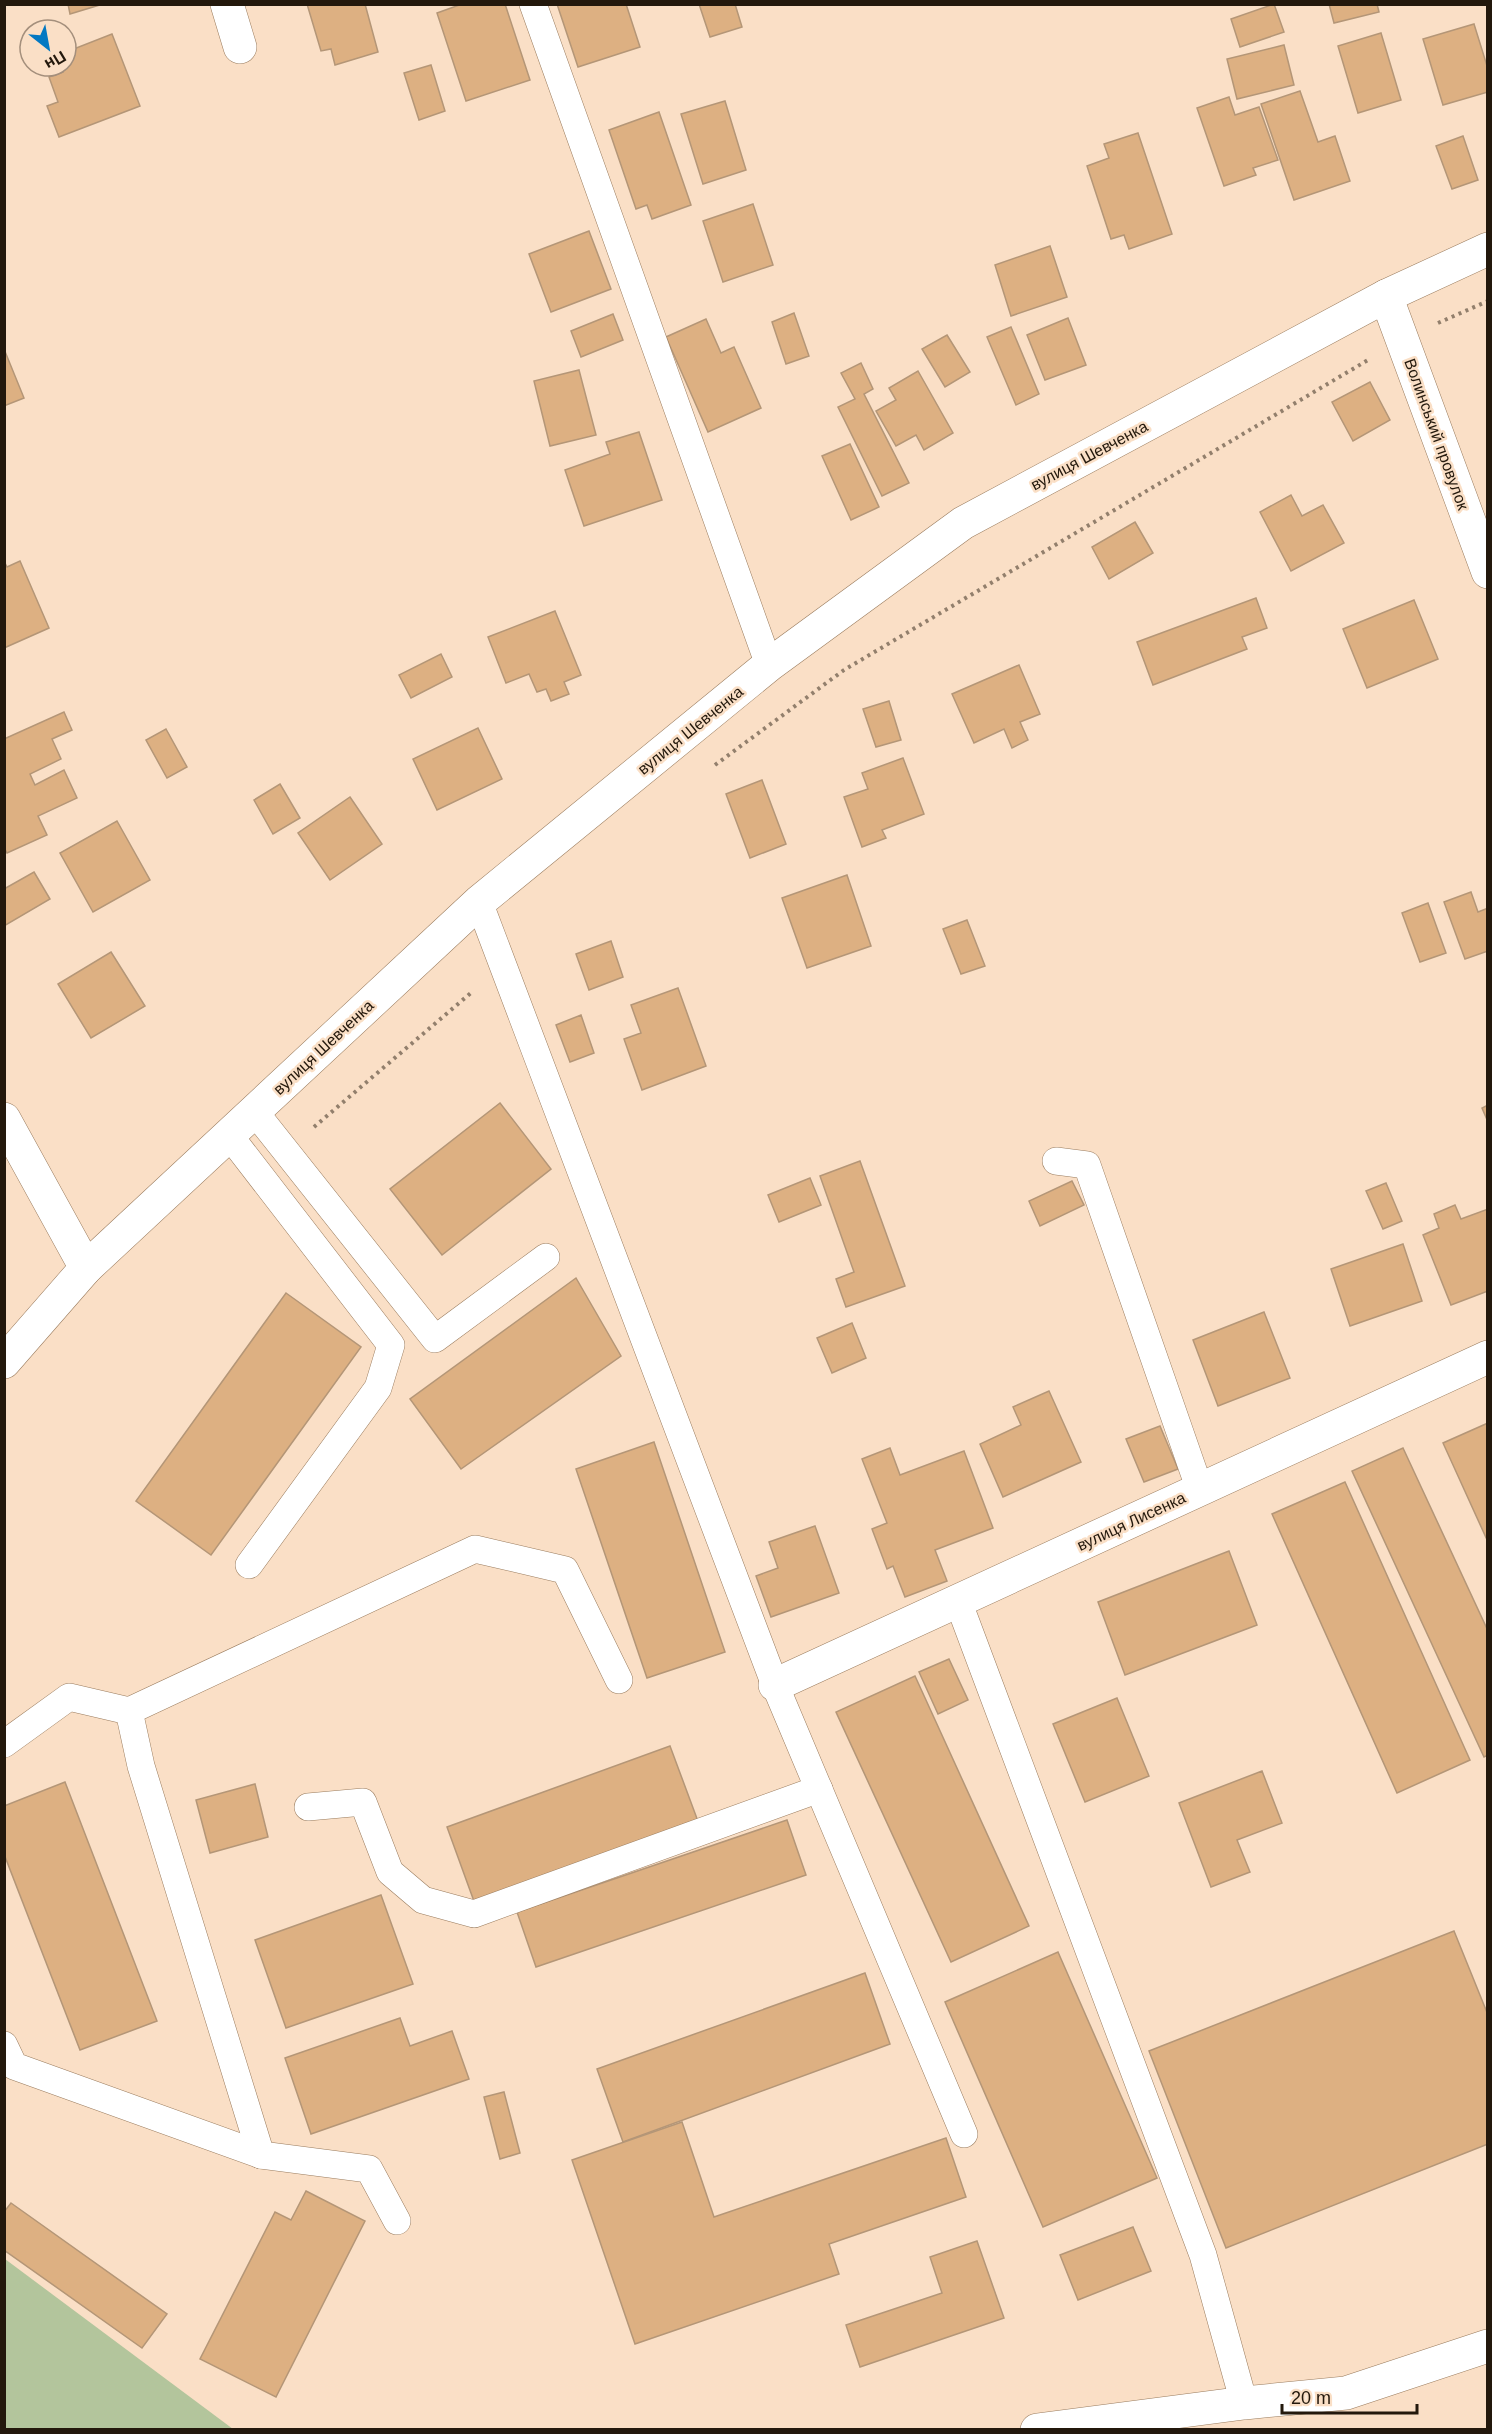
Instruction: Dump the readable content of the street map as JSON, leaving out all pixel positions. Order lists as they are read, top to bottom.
{
  "streets": {
    "street": ["Волинський провулок", "вулиця Шевченка", "вулиця Лисенка"]
  },
  "crossings": [
    ["Волинський провулок", "вулиця Шевченка"]
  ],
  "scale_bar": "20 m",
  "north": "bottom right"
}
